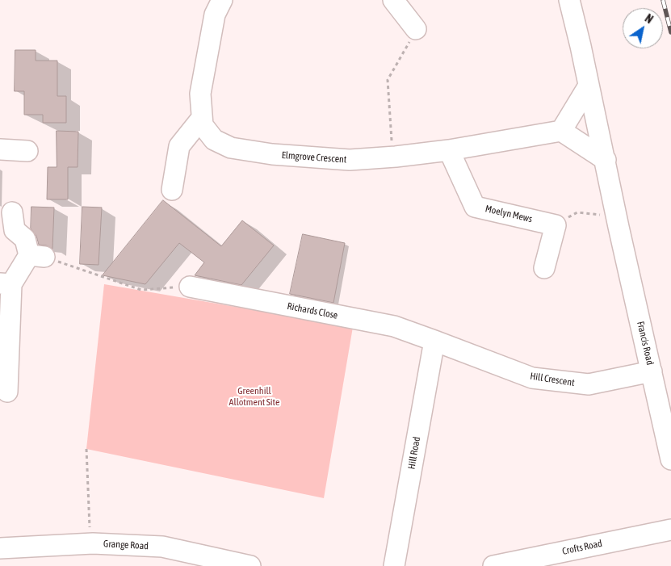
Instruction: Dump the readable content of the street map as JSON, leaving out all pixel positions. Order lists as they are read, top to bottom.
{
  "streets": {
    "street": [
      "Elmgrove Crescent",
      "Moelyn Mews",
      "Richards Close",
      "Francis Road",
      "Hill Crescent",
      "Hill Road",
      "Grange Road",
      "Crofts Road"
    ]
  },
  "crossings": [
    ["Elmgrove Crescent", "Moelyn Mews"],
    ["Richards Close", "Hill Crescent"],
    ["Richards Close", "Hill Road"],
    ["Francis Road", "Hill Crescent"],
    ["Hill Crescent", "Hill Road"]
  ],
  "parks": ["Greenhill Allotment Site"],
  "north": "top right"
}
